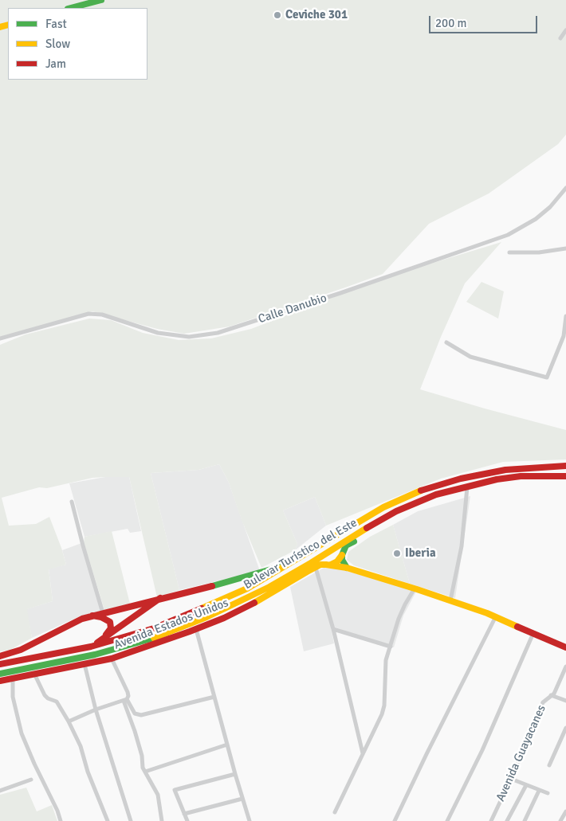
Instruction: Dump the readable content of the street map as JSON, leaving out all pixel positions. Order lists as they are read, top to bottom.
{
  "streets": {
    "main road": ["Bulevar Turístico del Este", "Avenida Estados Unidos"],
    "street": ["Calle Danubio", "Avenida Guayacanes"]
  },
  "crossings": [
    ["Bulevar Turístico del Este", "Avenida Estados Unidos"]
  ],
  "places": ["Ceviche 301", "Iberia"],
  "legend": ["Fast", "Slow", "Jam"],
  "scale_bar": "200 m"
}
